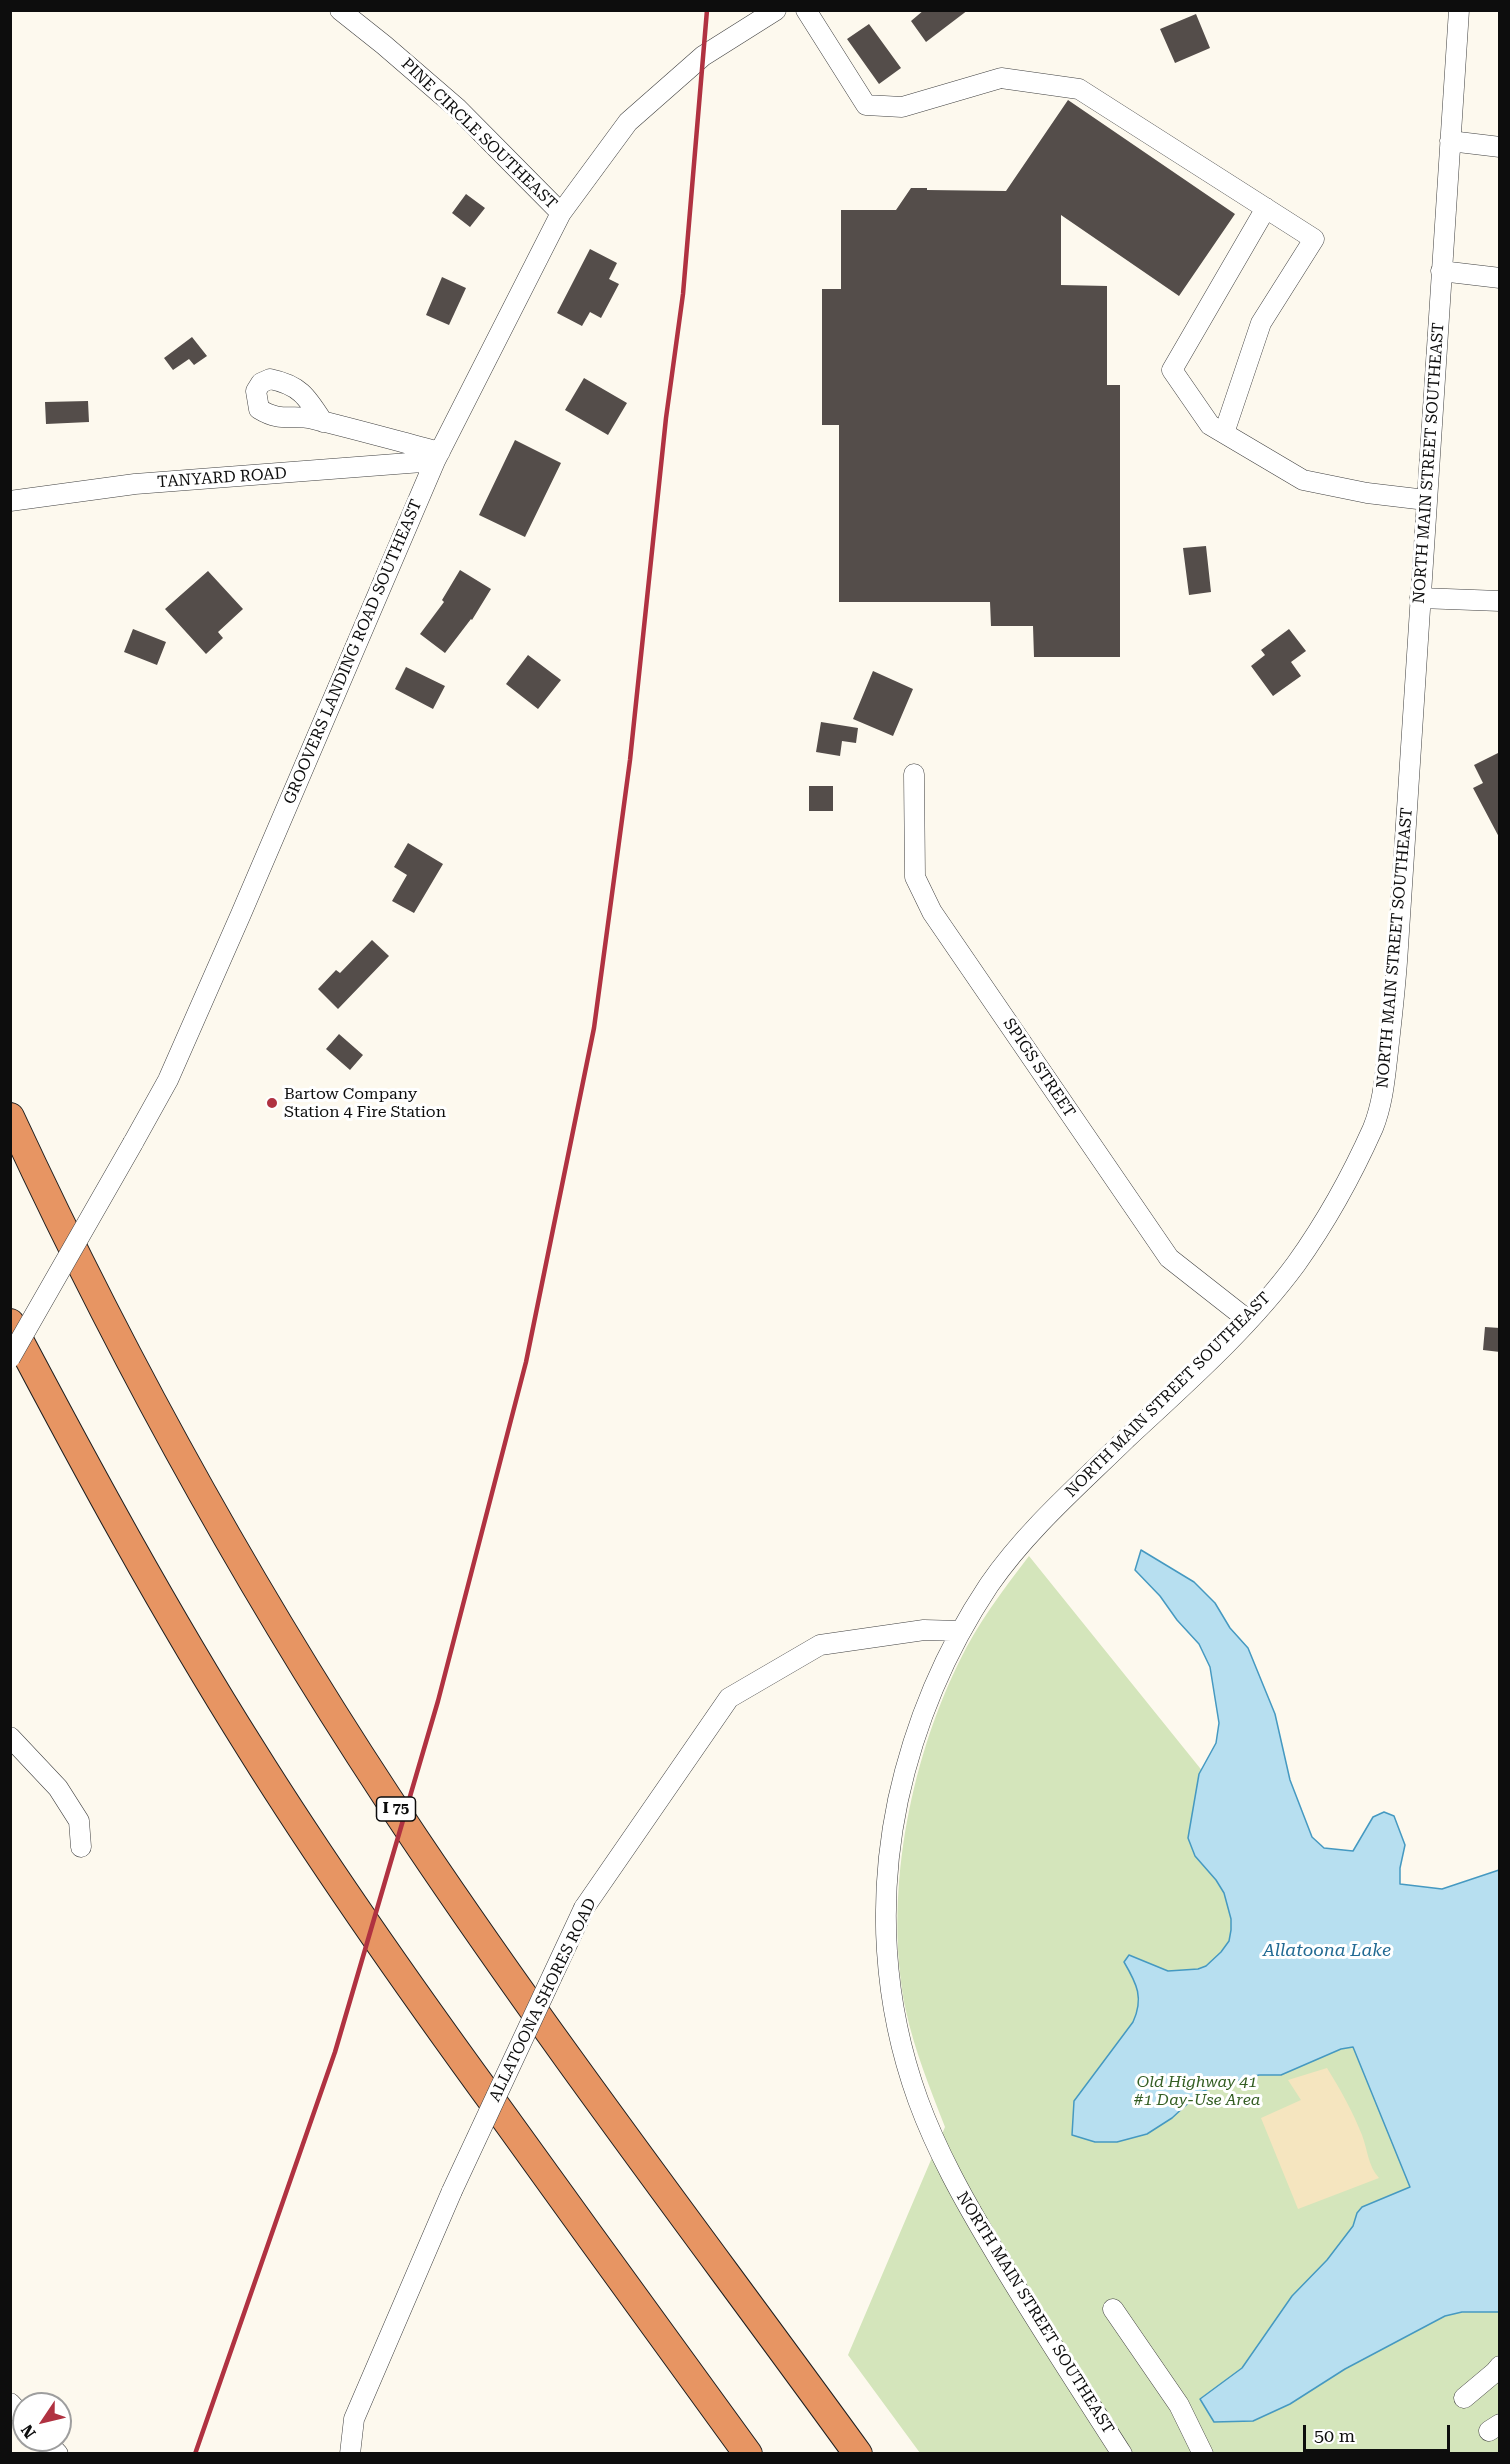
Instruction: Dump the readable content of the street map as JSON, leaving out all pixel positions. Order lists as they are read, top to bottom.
{
  "streets": {
    "highway": ["I 75"],
    "street": [
      "PINE CIRCLE SOUTHEAST",
      "NORTH MAIN STREET SOUTHEAST",
      "TANYARD ROAD",
      "GROOVERS LANDING ROAD SOUTHEAST",
      "SPIGS STREET",
      "ALLATOONA SHORES ROAD"
    ]
  },
  "crossings": [
    ["PINE CIRCLE SOUTHEAST", "GROOVERS LANDING ROAD SOUTHEAST"],
    ["NORTH MAIN STREET SOUTHEAST", "SPIGS STREET"],
    ["NORTH MAIN STREET SOUTHEAST", "ALLATOONA SHORES ROAD"],
    ["TANYARD ROAD", "GROOVERS LANDING ROAD SOUTHEAST"]
  ],
  "water": ["Allatoona Lake"],
  "parks": ["Old Highway 41 #1 Day-Use Area"],
  "places": ["Bartow Company Station 4 Fire Station"],
  "scale_bar": "50 m",
  "north": "bottom left"
}
